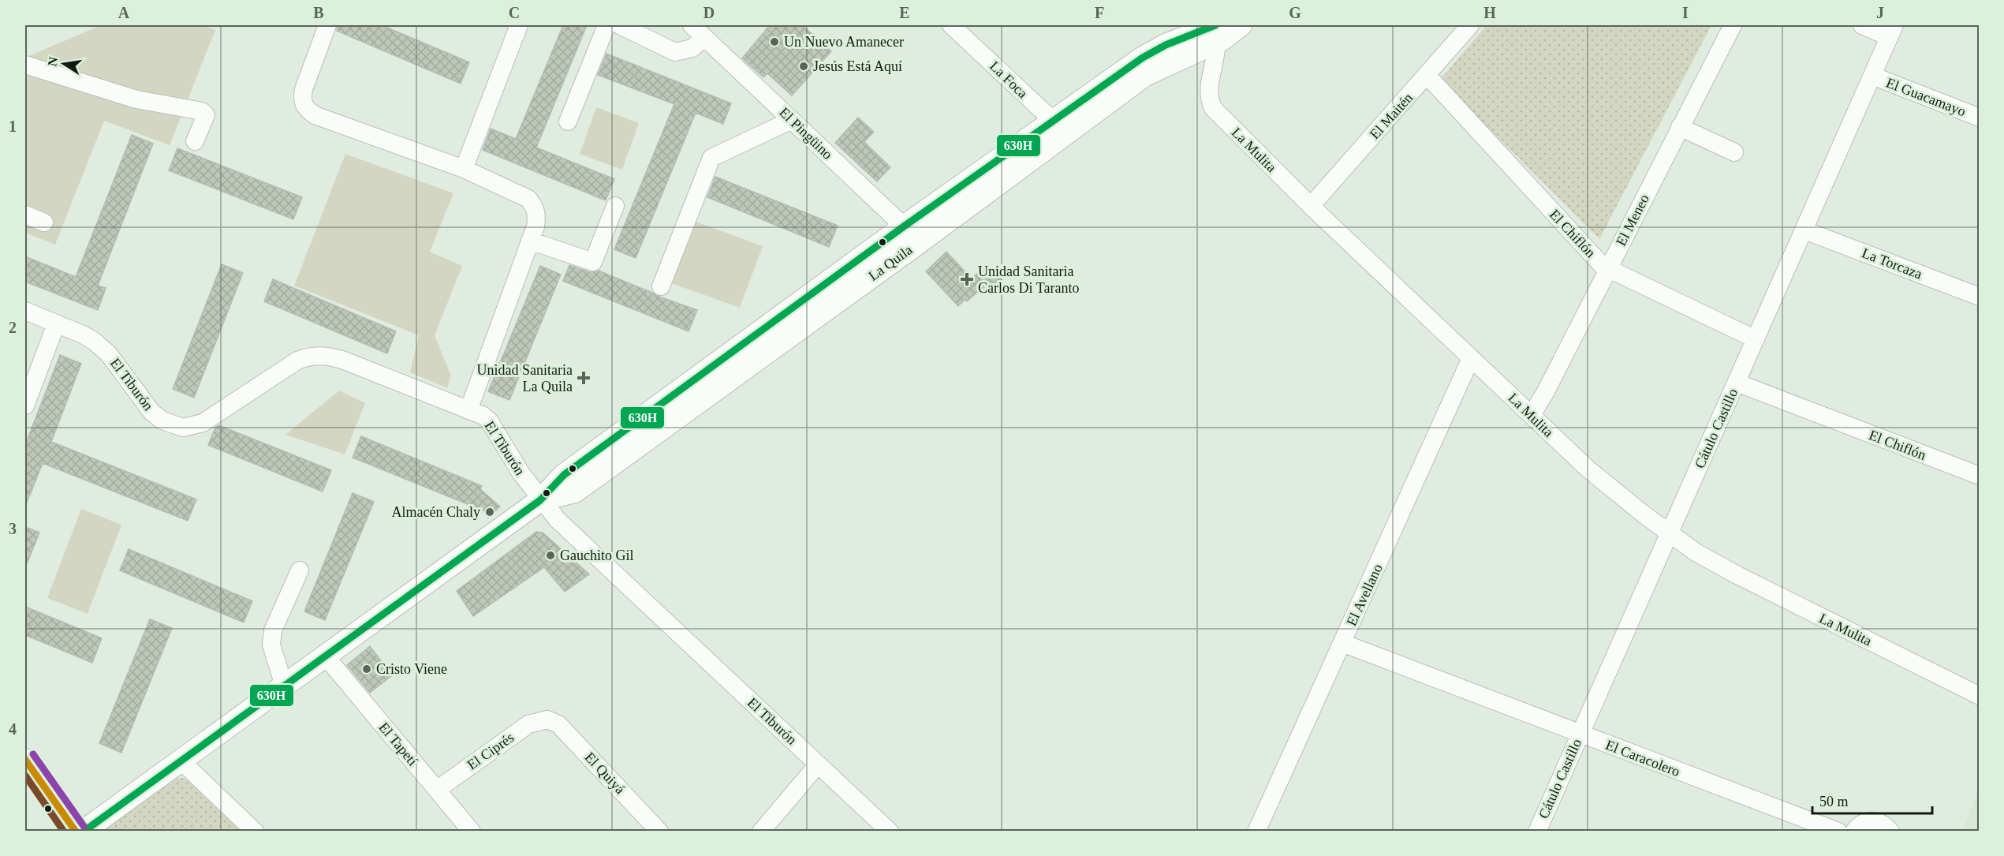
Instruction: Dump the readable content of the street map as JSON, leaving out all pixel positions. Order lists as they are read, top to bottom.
{
  "streets": {
    "main road": ["La Quila"],
    "street": [
      "La Foca",
      "El Guacamayo",
      "El Maitén",
      "El Pingüino",
      "La Mulita",
      "El Meneo",
      "El Chiflón",
      "La Torcaza",
      "El Tiburón",
      "Cátulo Castillo",
      "El Avellano",
      "El Tapetí",
      "El Ciprés",
      "El Caracolero",
      "El Quiyá"
    ]
  },
  "crossings": [
    ["La Foca", "La Quila"],
    ["El Guacamayo", "Cátulo Castillo"],
    ["El Maitén", "La Mulita"],
    ["El Maitén", "El Chiflón"],
    ["El Pingüino", "La Quila"],
    ["La Mulita", "El Meneo"],
    ["La Mulita", "La Quila"],
    ["La Mulita", "Cátulo Castillo"],
    ["La Mulita", "El Avellano"],
    ["El Meneo", "El Chiflón"],
    ["El Chiflón", "Cátulo Castillo"],
    ["La Quila", "El Tiburón"],
    ["La Quila", "El Tapetí"],
    ["La Torcaza", "Cátulo Castillo"],
    ["Cátulo Castillo", "El Caracolero"],
    ["El Avellano", "El Caracolero"],
    ["El Tapetí", "El Ciprés"],
    ["El Ciprés", "El Quiyá"]
  ],
  "places": {
    "other": [
      "Un Nuevo Amanecer",
      "Jesús Está Aquí",
      "Almacén Chaly",
      "Gauchito Gil",
      "Cristo Viene"
    ],
    "health": ["Unidad Sanitaria Carlos Di Taranto", "Unidad Sanitaria La Quila"]
  },
  "lines": ["transit line 630H"],
  "scale_bar": "50 m",
  "north": "left",
  "grid": {
    "columns": [
      "A",
      "B",
      "C",
      "D",
      "E",
      "F",
      "G",
      "H",
      "I",
      "J"
    ],
    "rows": [
      "1",
      "2",
      "3",
      "4"
    ]
  }
}
